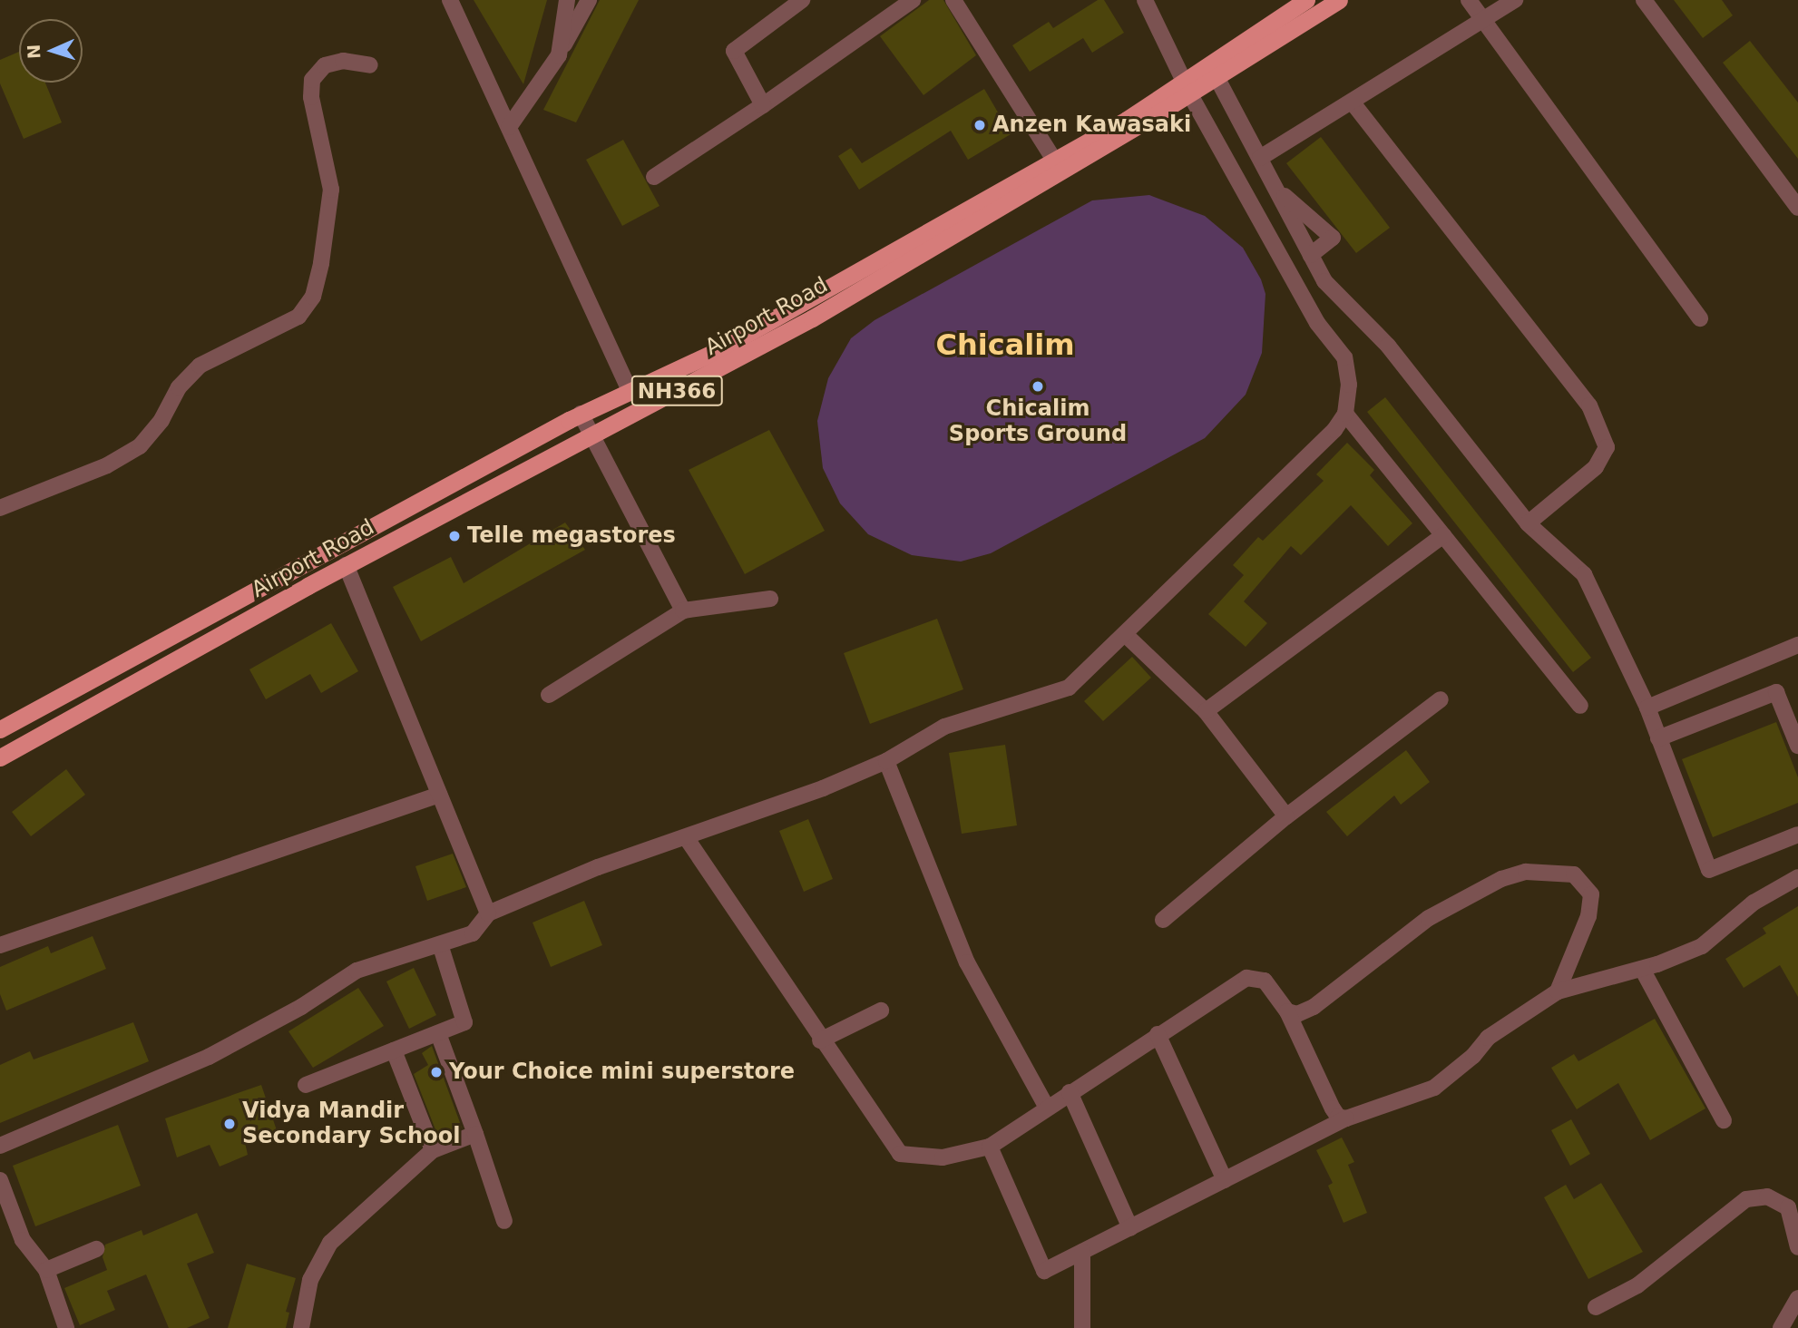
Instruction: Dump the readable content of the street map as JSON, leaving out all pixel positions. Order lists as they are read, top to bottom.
{
  "streets": {
    "highway": ["Airport Road", "NH366"]
  },
  "districts": ["Chicalim"],
  "places": [
    "Anzen Kawasaki",
    "Chicalim Sports Ground",
    "Telle megastores",
    "Your Choice mini superstore",
    "Vidya Mandir Secondary School"
  ],
  "north": "left"
}
